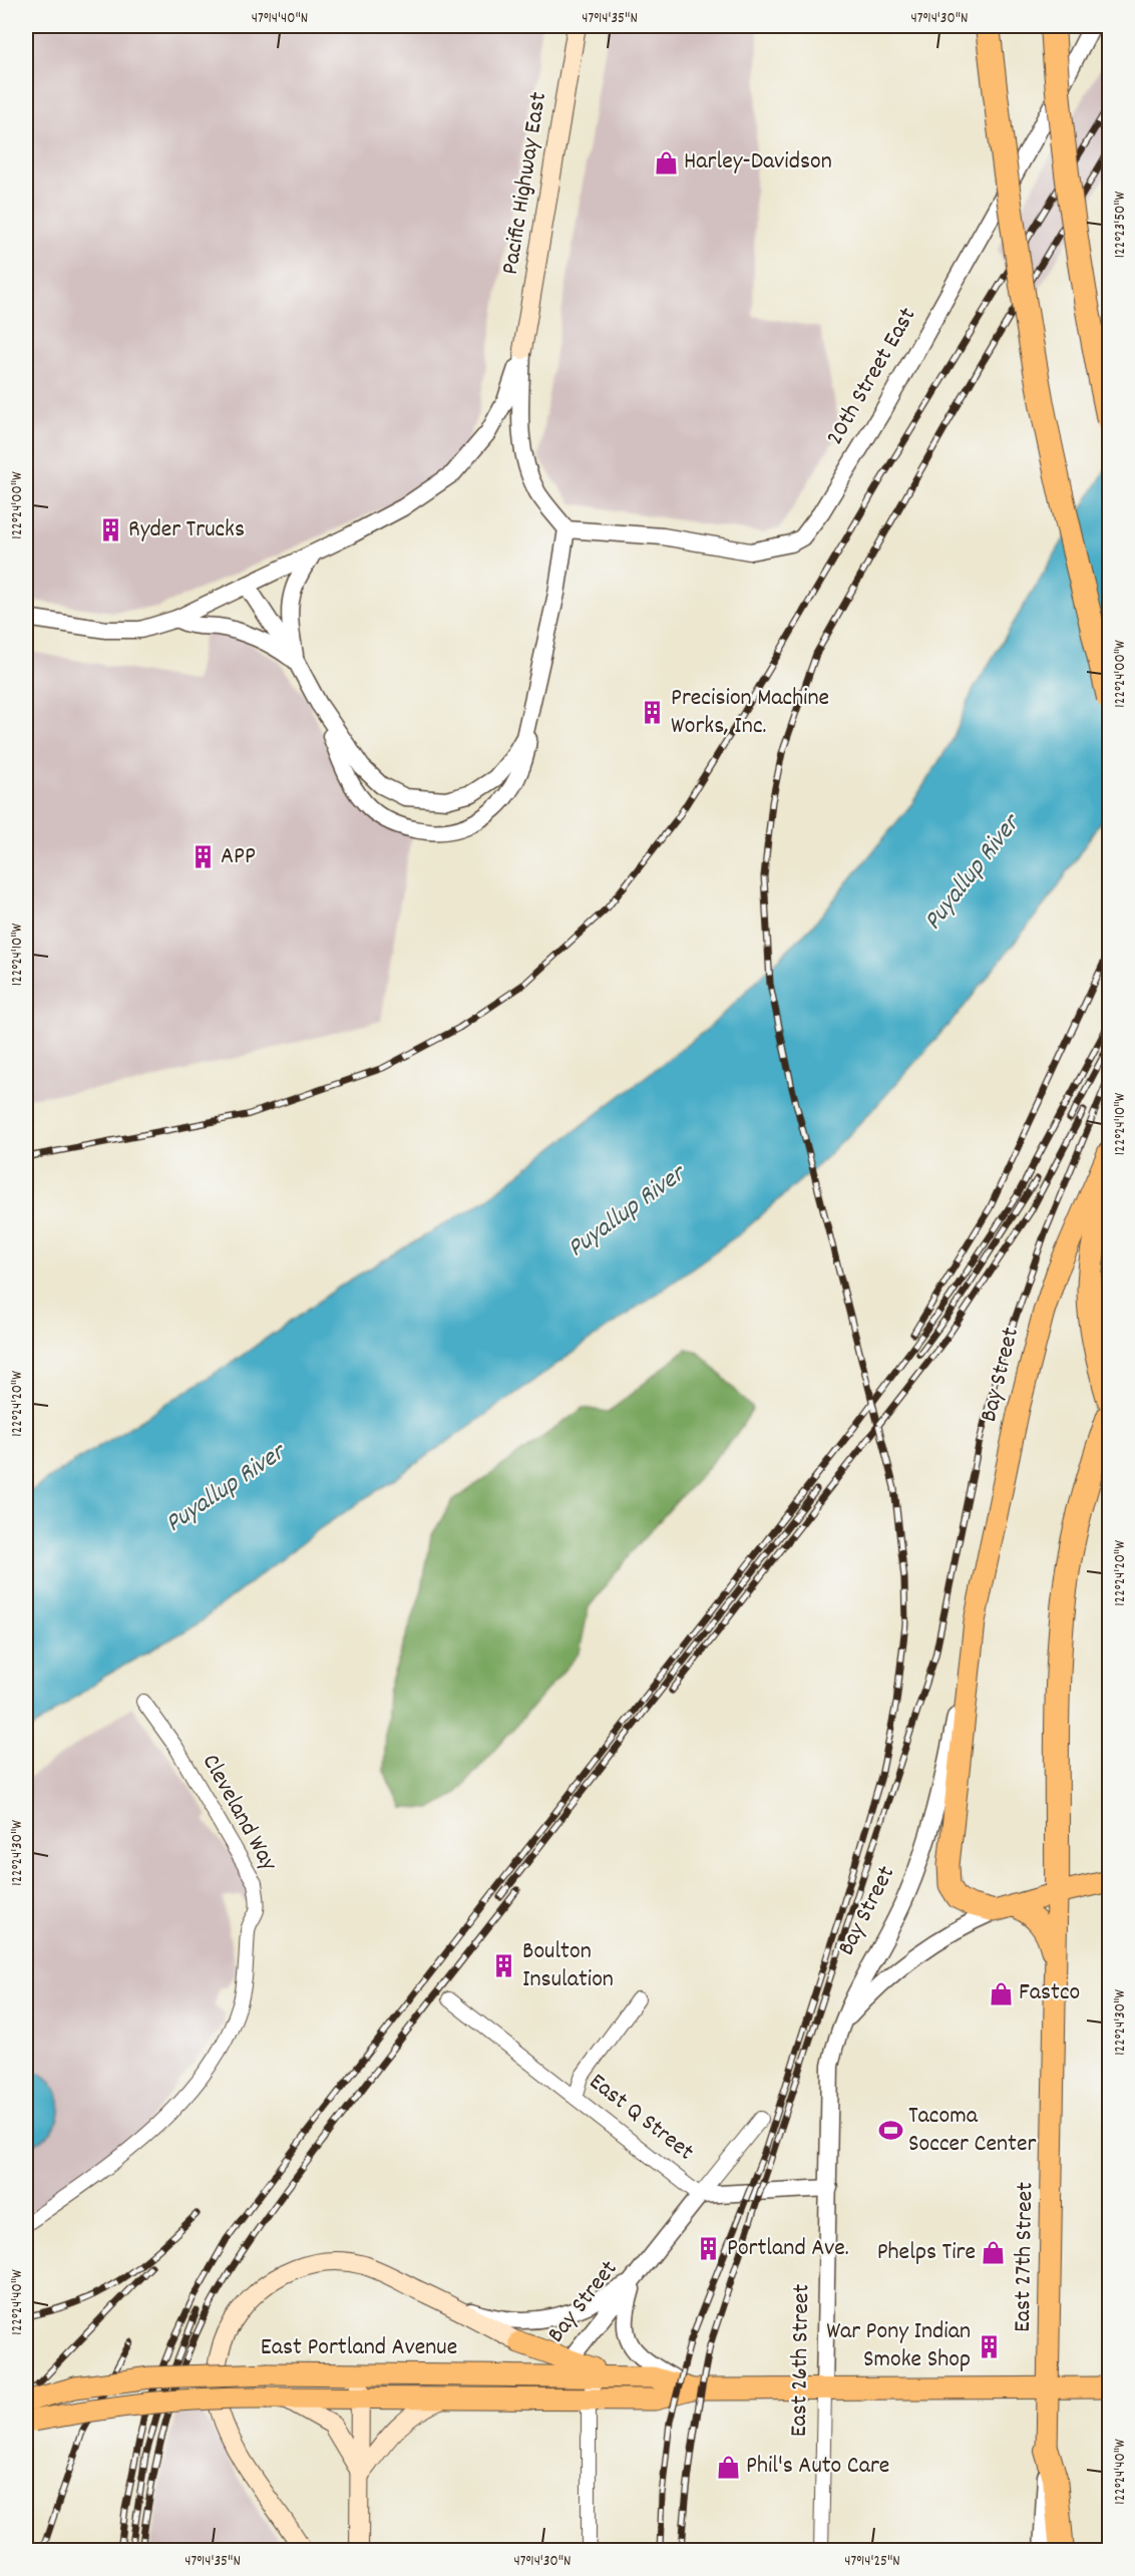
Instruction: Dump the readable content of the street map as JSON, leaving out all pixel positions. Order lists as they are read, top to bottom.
{
  "streets": {
    "main road": [
      "Pacific Highway East",
      "Bay Street",
      "East 27th Street",
      "East Portland Avenue"
    ],
    "street": [
      "20th Street East",
      "Cleveland Way",
      "East Q Street",
      "East 26th Street"
    ]
  },
  "crossings": [
    ["Bay Street", "East Q Street"],
    ["Bay Street", "East 27th Street"],
    ["Bay Street", "East Portland Avenue"],
    ["Bay Street", "East 26th Street"],
    ["East Q Street", "East 26th Street"],
    ["East 27th Street", "East Portland Avenue"],
    ["East Portland Avenue", "East 26th Street"]
  ],
  "water": ["Puyallup River"],
  "places": {
    "shop": [
      "Harley-Davidson",
      "Fastco",
      "Phelps Tire",
      "Phil's Auto Care"
    ],
    "building": [
      "Ryder Trucks",
      "Precision Machine Works, Inc.",
      "APP",
      "Boulton Insulation",
      "Portland Ave.",
      "War Pony Indian Smoke Shop"
    ],
    "sports": ["Tacoma Soccer Center"]
  },
  "coordinates": [
    "47°14'40\"N",
    "47°14'35\"N",
    "47°14'30\"N",
    "122°23'50\"W",
    "122°24'00\"W",
    "122°24'10\"W",
    "122°24'20\"W",
    "122°24'30\"W",
    "122°24'40\"W",
    "47°14'25\"N"
  ]
}
